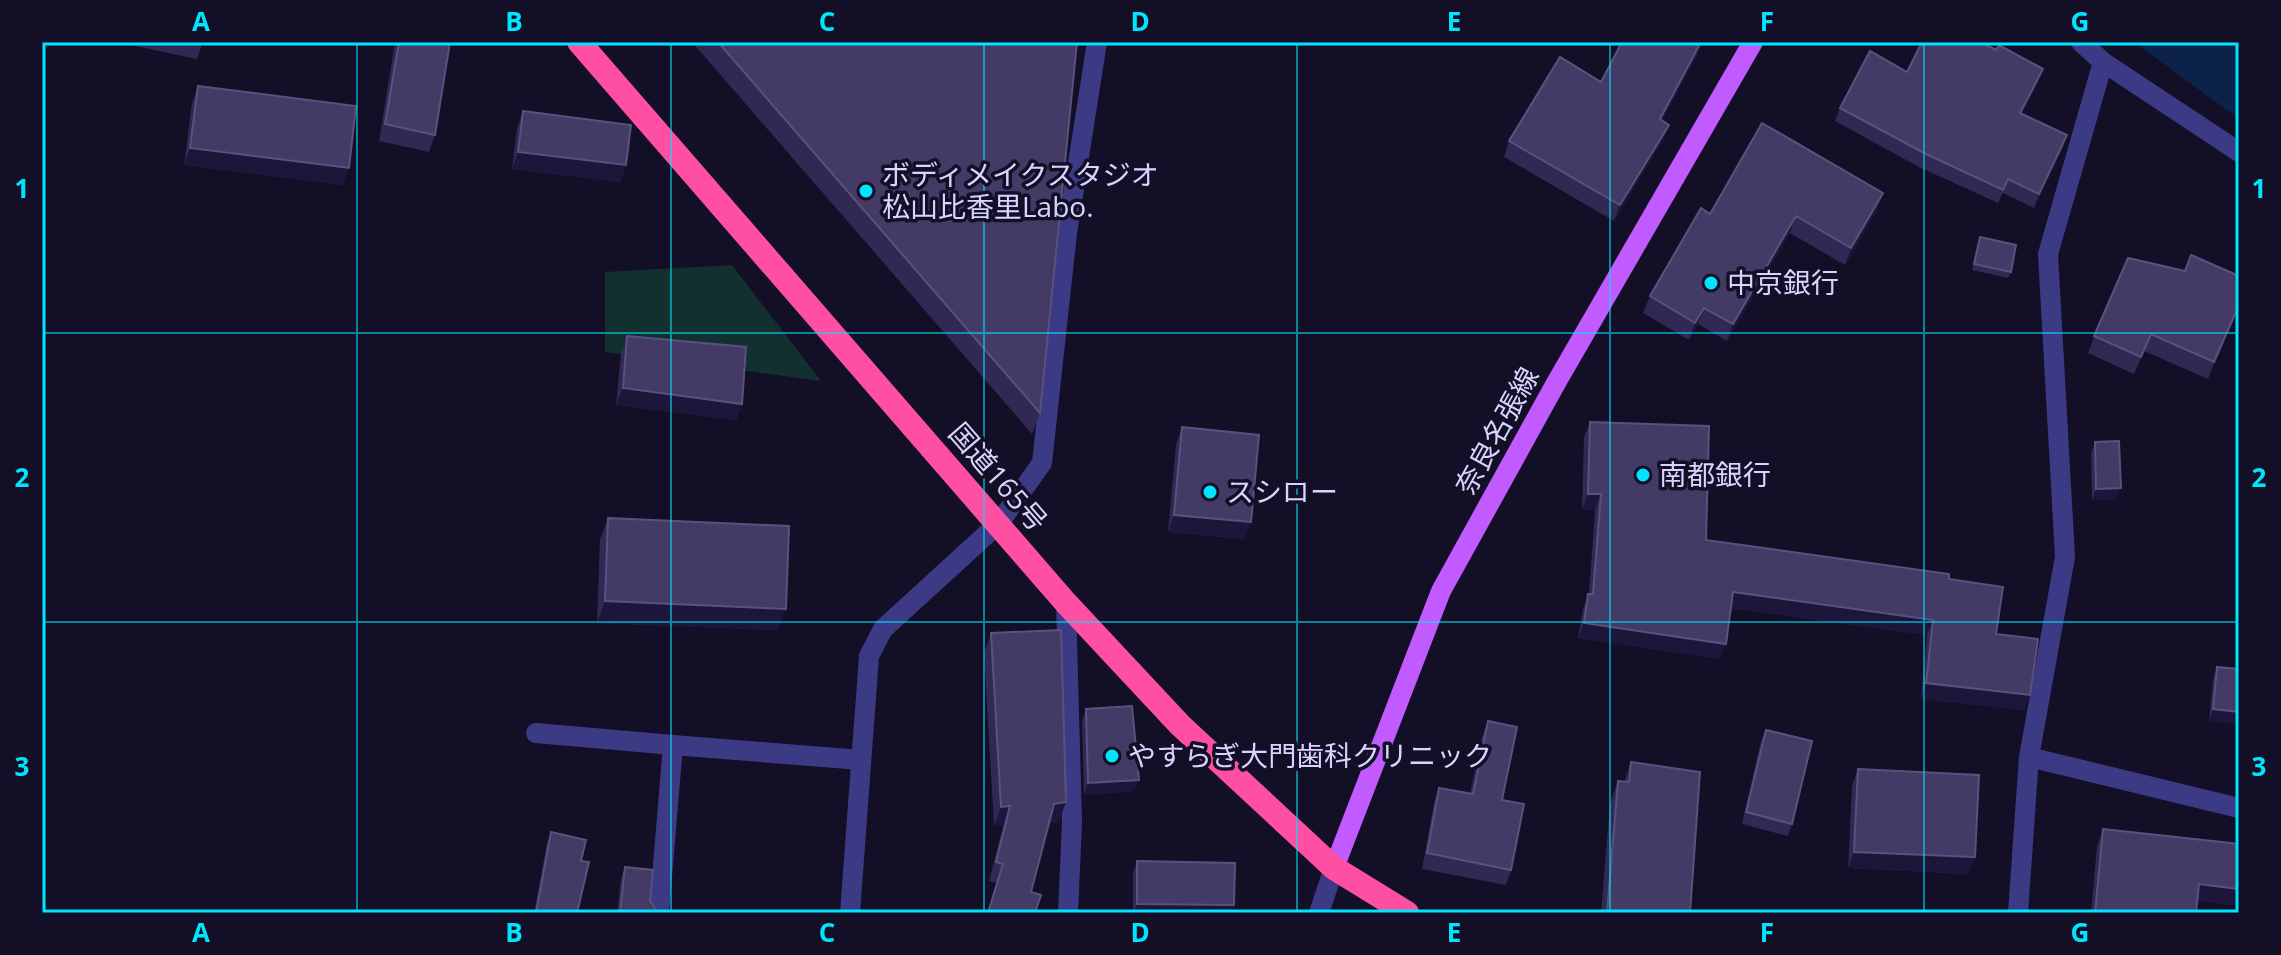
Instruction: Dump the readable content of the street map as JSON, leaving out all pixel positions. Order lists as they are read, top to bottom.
{
  "streets": {
    "highway": ["国道165号"],
    "main road": ["奈良名張線"]
  },
  "crossings": [
    ["奈良名張線", "国道165号"]
  ],
  "places": [
    "ボディメイクスタジオ 松山比香里Labo.",
    "中京銀行",
    "南都銀行",
    "スシロー",
    "やすらぎ大門歯科クリニック"
  ],
  "grid": {
    "columns": [
      "A",
      "B",
      "C",
      "D",
      "E",
      "F",
      "G"
    ],
    "rows": ["1", "2", "3"]
  }
}
